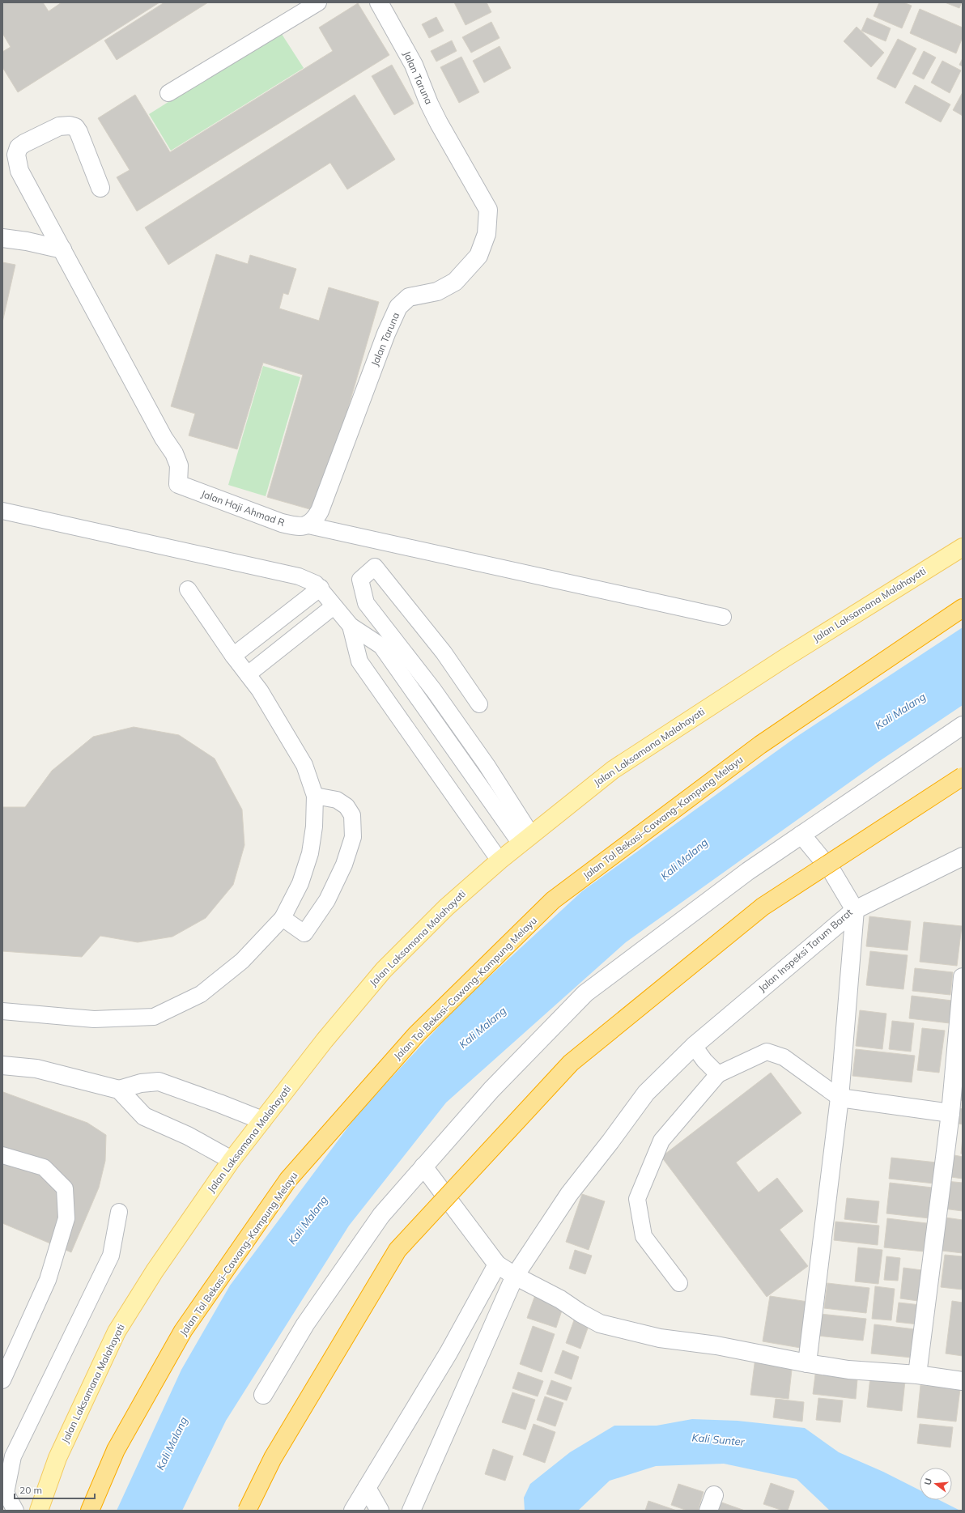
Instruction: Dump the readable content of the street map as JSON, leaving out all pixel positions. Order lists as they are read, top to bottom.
{
  "streets": {
    "highway": ["Jalan Tol Bekasi–Cawang–Kampung Melayu"],
    "main road": ["Jalan Laksamana Malahayati"],
    "street": ["Jalan Taruna", "Jalan Haji Ahmad R", "Jalan Inspeksi Tarum Barat"]
  },
  "crossings": [
    ["Jalan Taruna", "Jalan Haji Ahmad R"]
  ],
  "water": ["Kali Malang", "Kali Sunter"],
  "scale_bar": "20 m",
  "north": "left"
}
